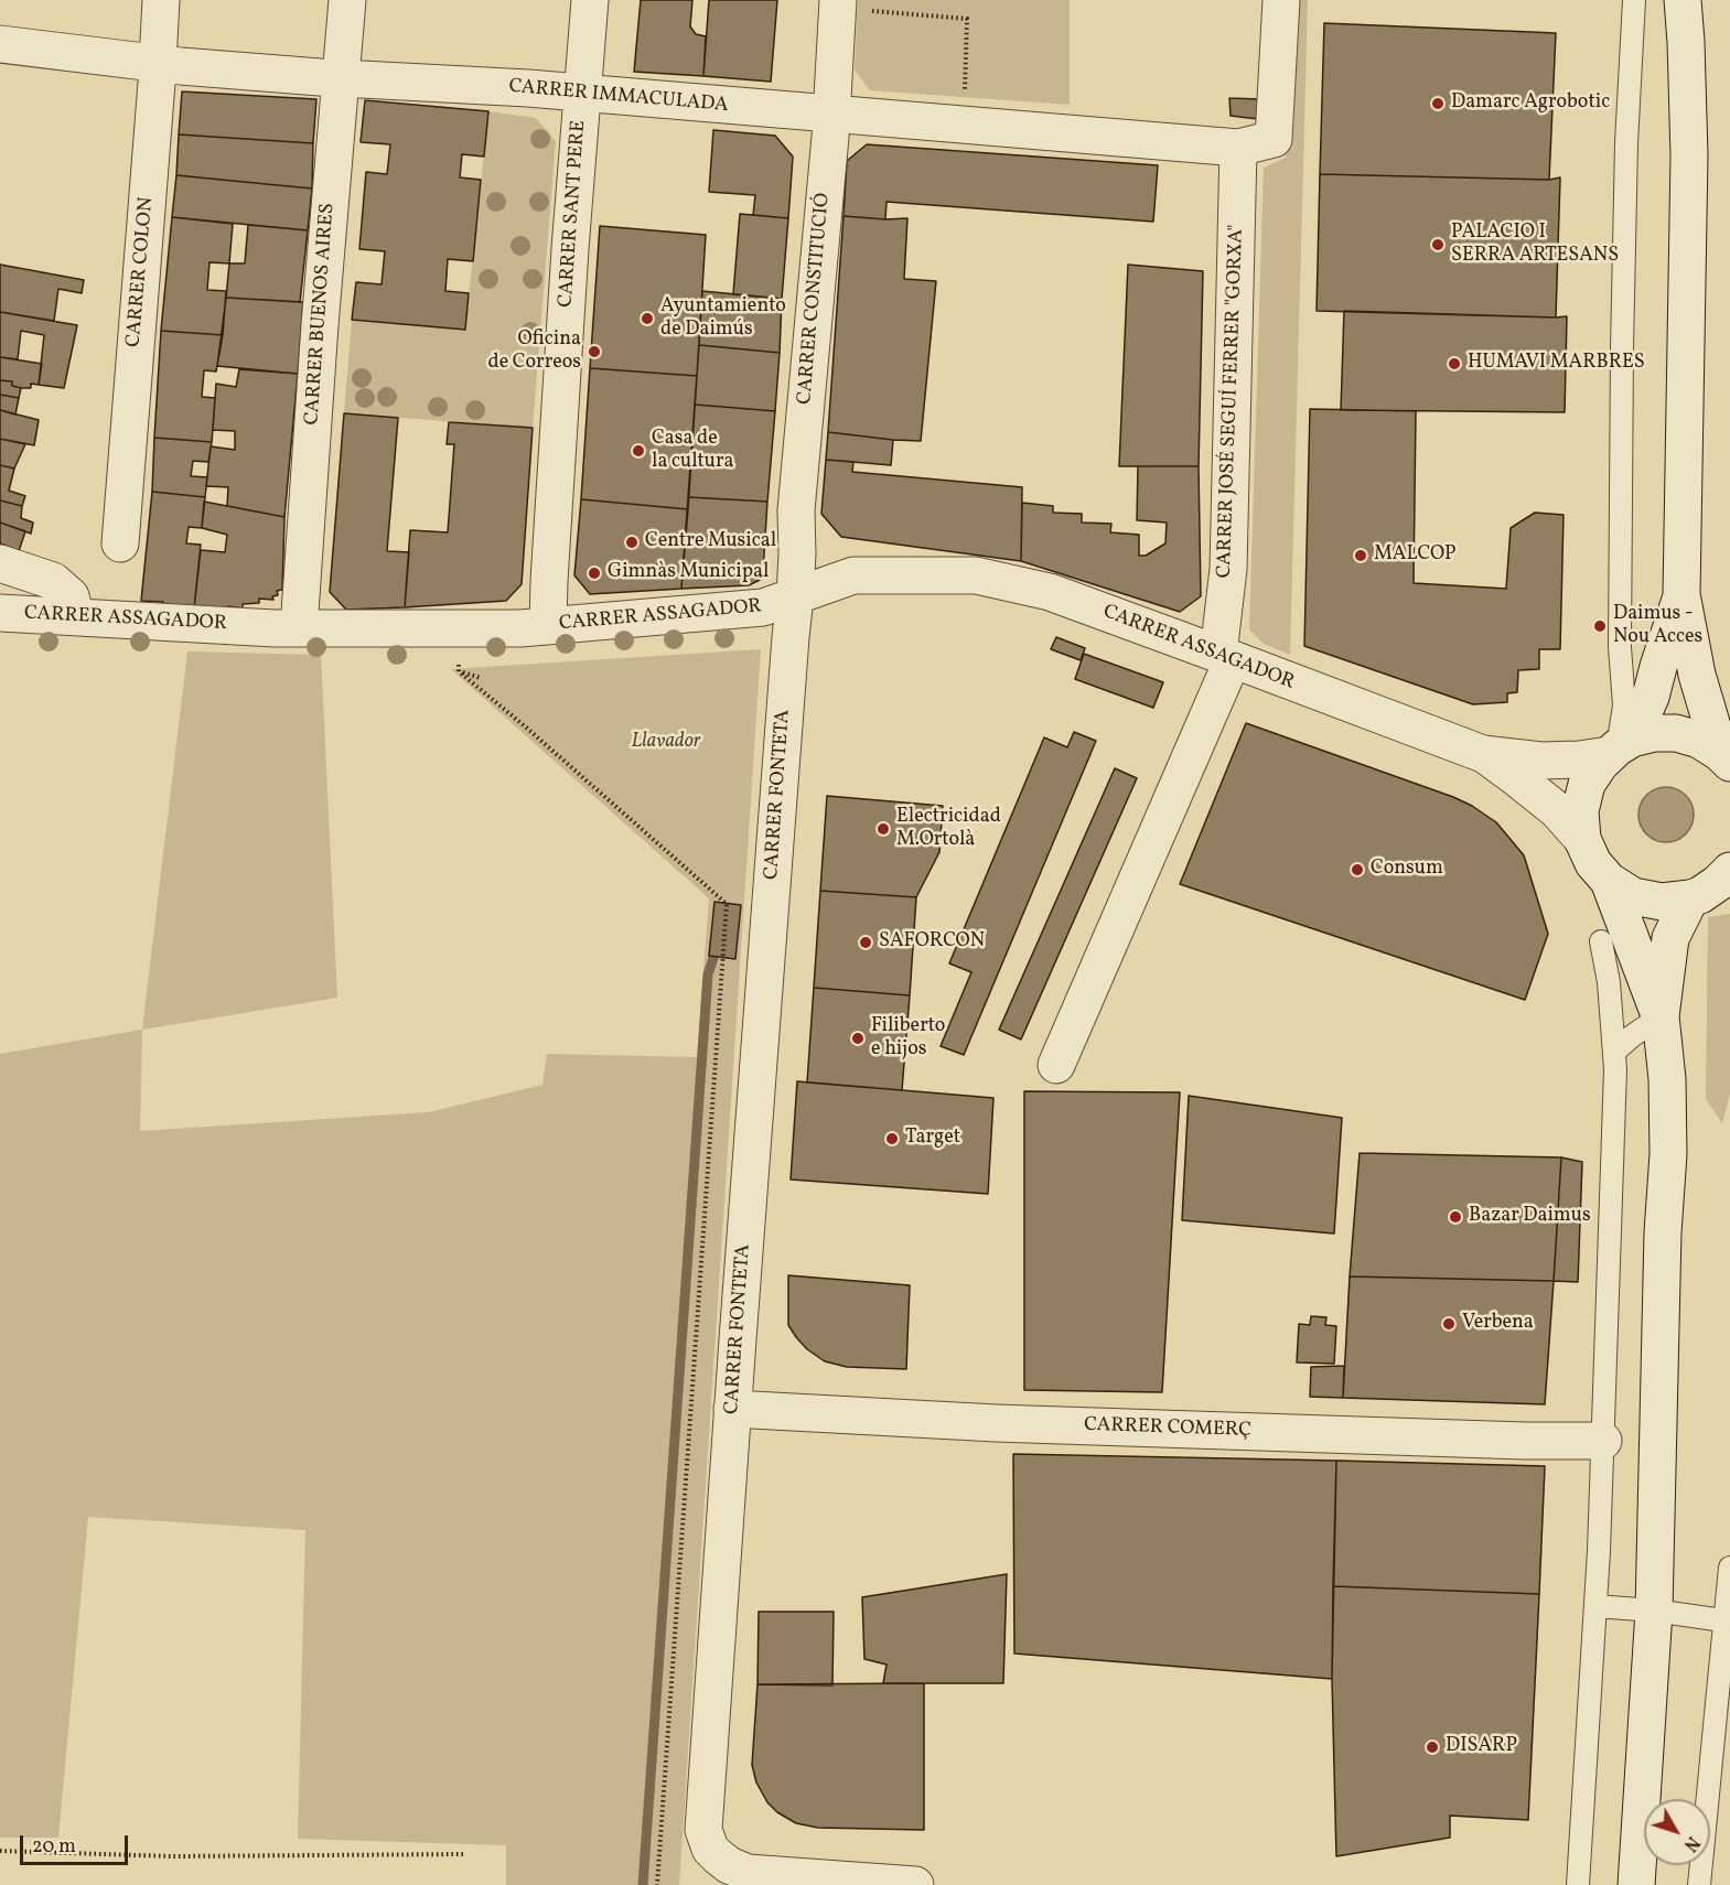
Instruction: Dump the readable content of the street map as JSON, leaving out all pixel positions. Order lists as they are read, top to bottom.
{
  "streets": {
    "street": [
      "CARRER IMMACULADA",
      "CARRER SANT PERE",
      "CARRER COLON",
      "CARRER CONSTITUCIÓ",
      "CARRER BUENOS AIRES",
      "CARRER JOSÉ SEGUÍ FERRER \"GORXA\"",
      "CARRER ASSAGADOR",
      "CARRER FONTETA",
      "CARRER COMERÇ"
    ]
  },
  "crossings": [
    ["CARRER IMMACULADA", "CARRER SANT PERE"],
    ["CARRER IMMACULADA", "CARRER COLON"],
    ["CARRER IMMACULADA", "CARRER CONSTITUCIÓ"],
    ["CARRER IMMACULADA", "CARRER BUENOS AIRES"],
    ["CARRER IMMACULADA", "CARRER JOSÉ SEGUÍ FERRER \"GORXA\""],
    ["CARRER SANT PERE", "CARRER ASSAGADOR"],
    ["CARRER CONSTITUCIÓ", "CARRER ASSAGADOR"],
    ["CARRER CONSTITUCIÓ", "CARRER FONTETA"],
    ["CARRER BUENOS AIRES", "CARRER ASSAGADOR"],
    ["CARRER JOSÉ SEGUÍ FERRER \"GORXA\"", "CARRER ASSAGADOR"],
    ["CARRER ASSAGADOR", "CARRER FONTETA"],
    ["CARRER FONTETA", "CARRER COMERÇ"]
  ],
  "parks": ["Llavador"],
  "places": [
    "Damarc Agrobotic",
    "PALACIO I SERRA ARTESANS",
    "Ayuntamiento de Daimús",
    "Oficina de Correos",
    "HUMAVI MARBRES",
    "Casa de la cultura",
    "Centre Musical",
    "MALCOP",
    "Gimnàs Municipal",
    "Daimus - Nou Acces",
    "Electricidad M.Ortolà",
    "Consum",
    "SAFORCON",
    "Filiberto e hijos",
    "Target",
    "Bazar Daimus",
    "Verbena",
    "DISARP"
  ],
  "scale_bar": "20 m",
  "north": "bottom right"
}
